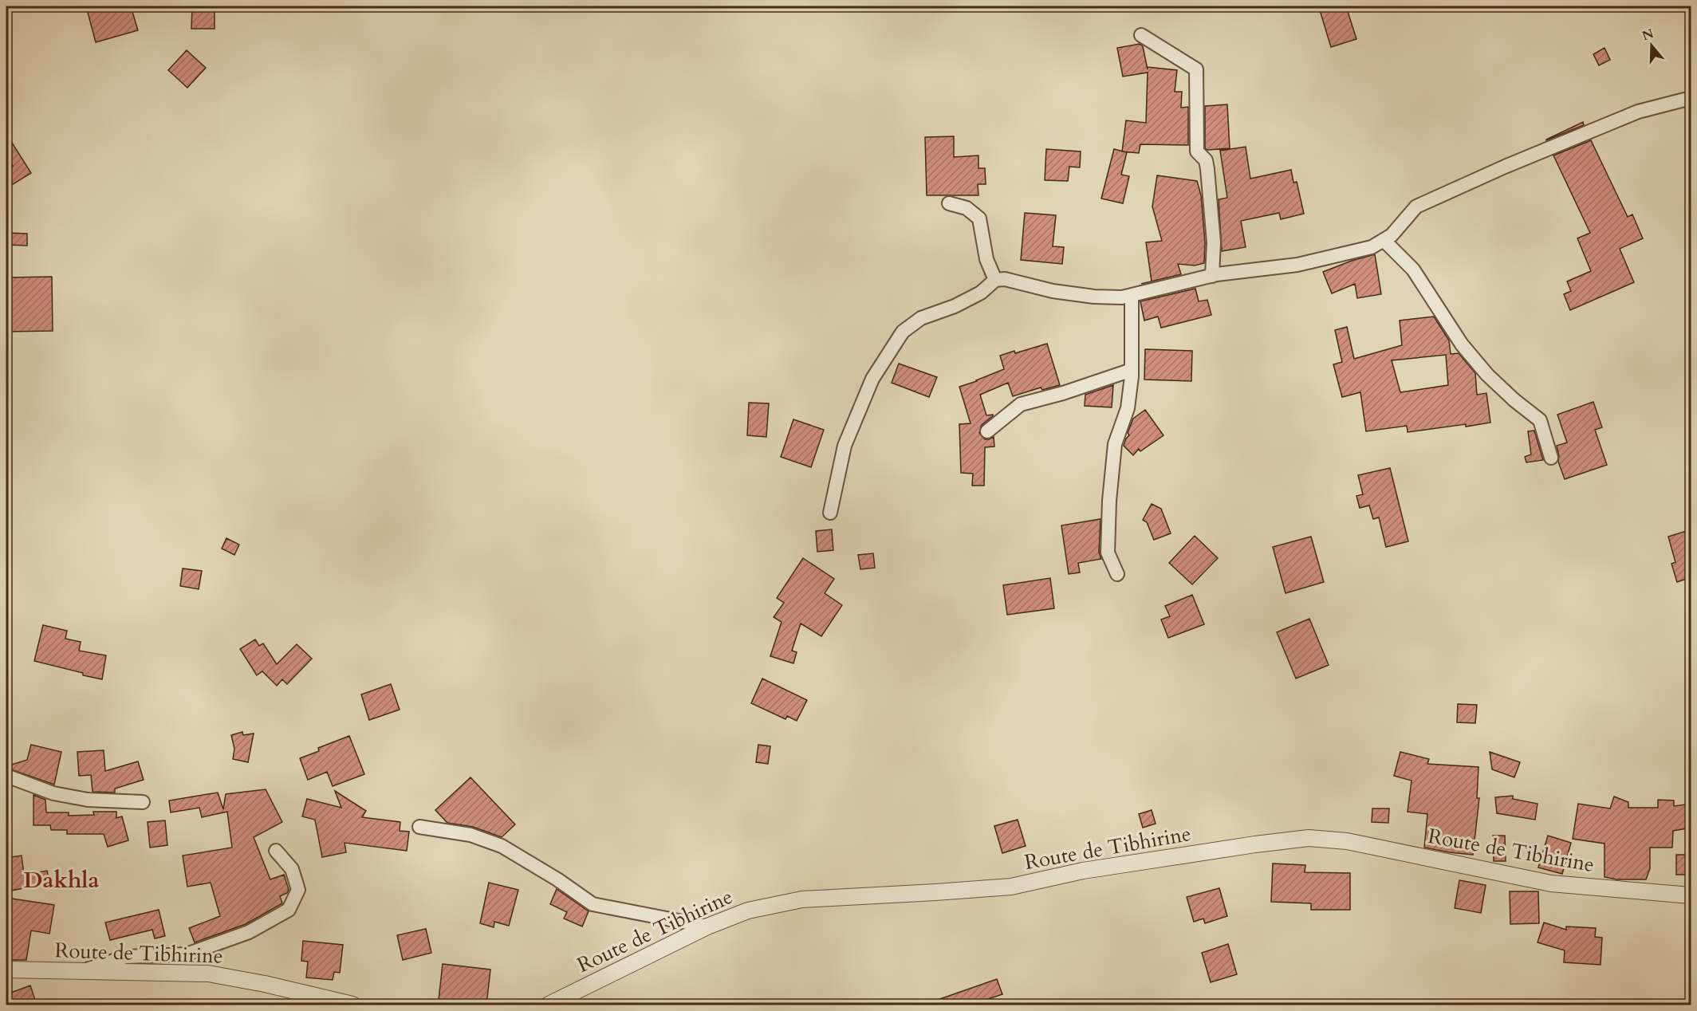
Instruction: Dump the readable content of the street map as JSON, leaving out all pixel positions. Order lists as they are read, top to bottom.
{
  "streets": {
    "street": ["Route de Tibhirine"]
  },
  "districts": ["Dakhla"],
  "north": "top"
}
